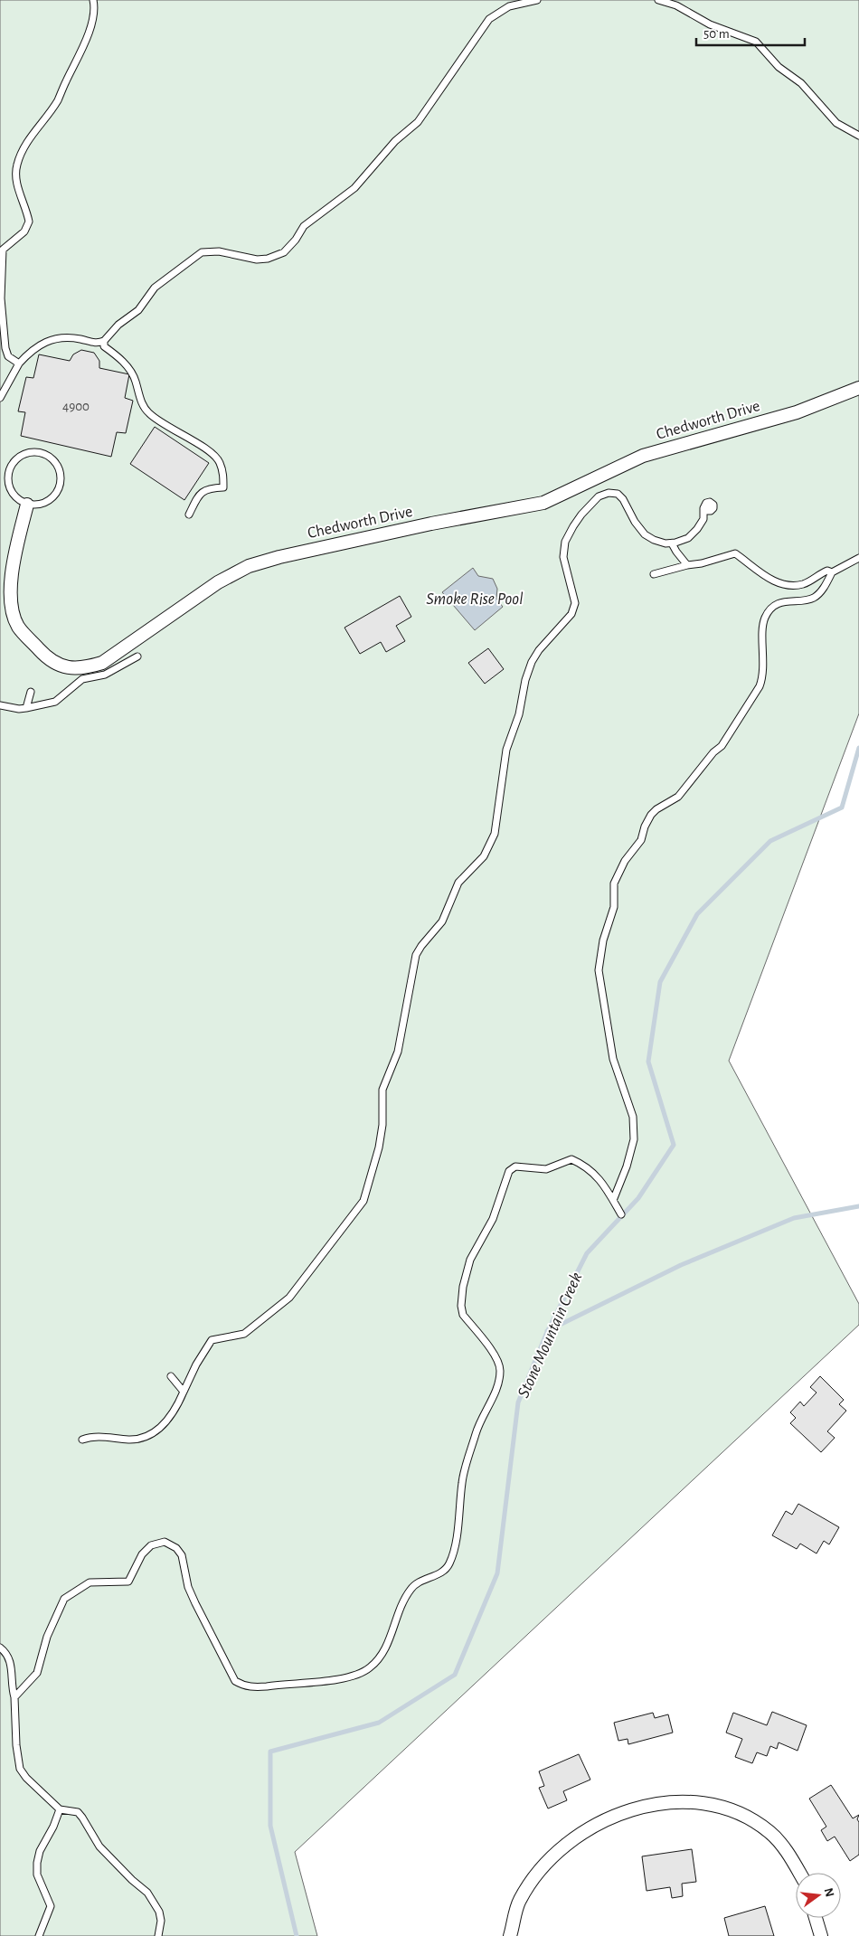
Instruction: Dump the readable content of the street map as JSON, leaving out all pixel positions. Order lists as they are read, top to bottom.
{
  "streets": {
    "street": ["Chedworth Drive"]
  },
  "water": ["Smoke Rise Pool", "Stone Mountain Creek"],
  "house_numbers": ["4900"],
  "scale_bar": "50 m",
  "north": "right"
}
